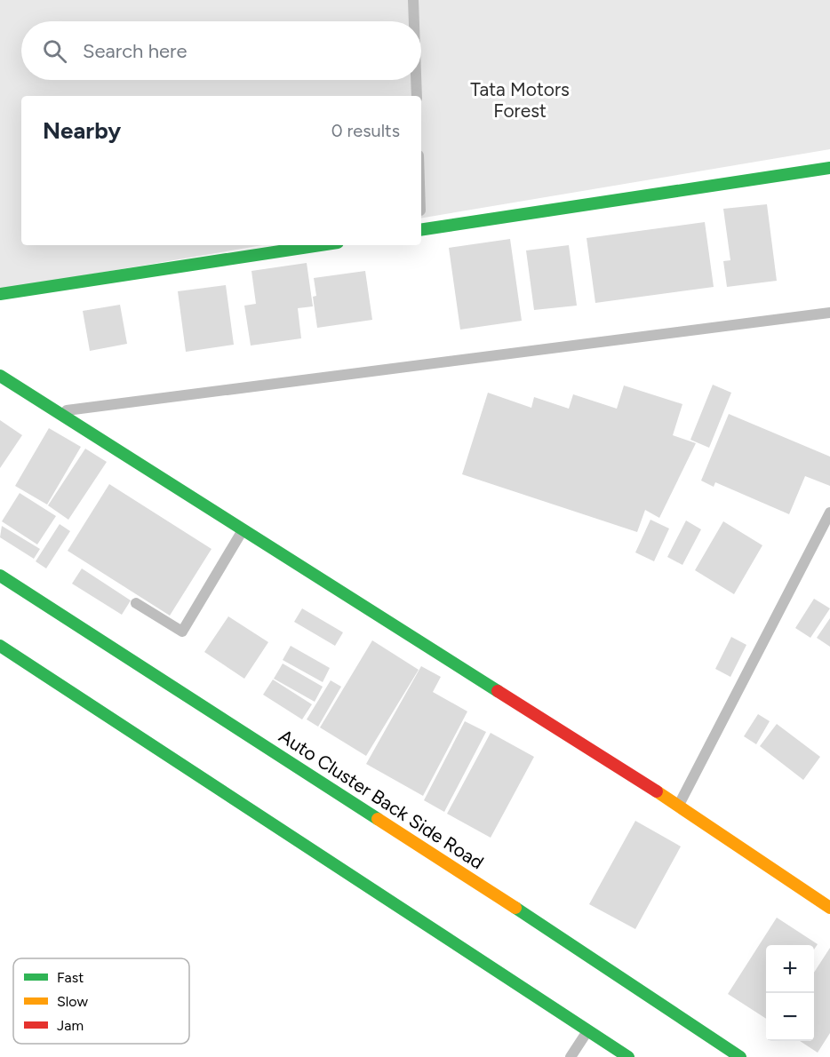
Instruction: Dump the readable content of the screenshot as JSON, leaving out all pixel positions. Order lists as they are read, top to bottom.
{
  "streets": {
    "main road": ["Auto Cluster Back Side Road"]
  },
  "parks": ["Tata Motors Forest"],
  "legend": ["Fast", "Slow", "Jam"],
  "page": {
    "search": "Search here",
    "heading": ["Nearby", "0 results"],
    "map_buttons": ["+", "−"]
  }
}
